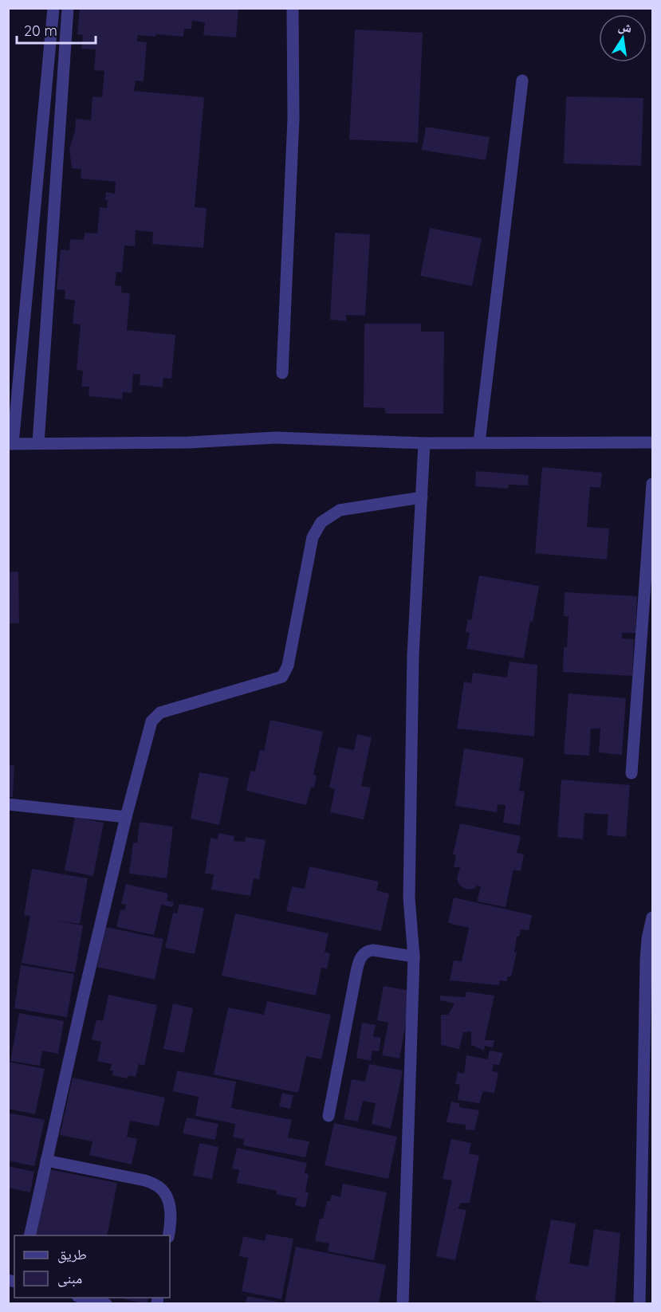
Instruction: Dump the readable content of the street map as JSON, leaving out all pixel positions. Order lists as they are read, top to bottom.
{
  "legend": ["طريق", "مبنى"],
  "scale_bar": "20 m",
  "north": "top"
}
